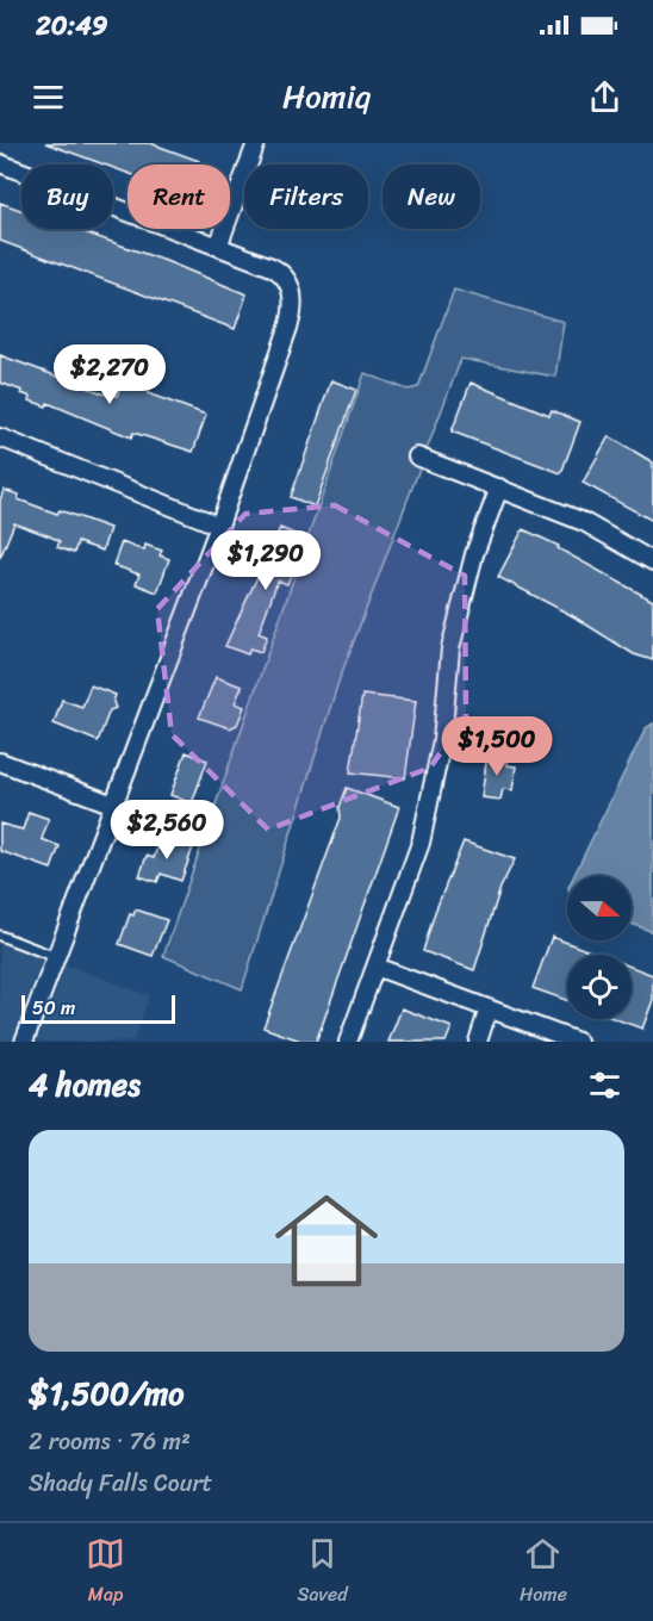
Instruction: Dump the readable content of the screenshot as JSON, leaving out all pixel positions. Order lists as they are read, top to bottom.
{
  "scale_bar": "50 m",
  "north": "right",
  "page": {
    "status": "20:49",
    "header": "Homiq",
    "chip": [
      "Buy",
      "Rent",
      "Filters",
      "New"
    ],
    "price": [
      "$2,270",
      "$1,290",
      "$1,500",
      "$2,560"
    ],
    "scale": "50 m",
    "heading": "4 homes",
    "list": [
      {
        "name": "$1,500/mo",
        "note": "2 rooms · 76 m² · Shady Falls Court"
      }
    ],
    "tabs": ["Map", "Saved", "Home"]
  }
}
